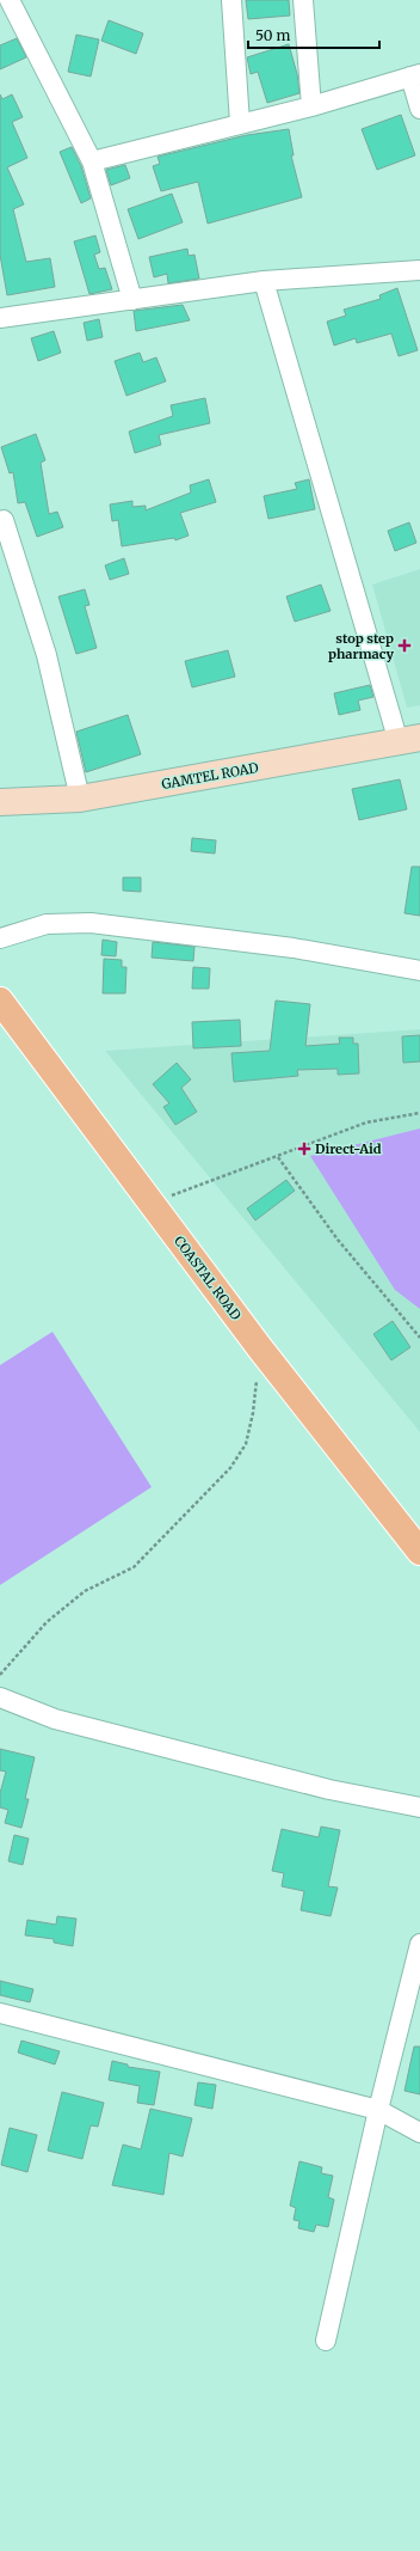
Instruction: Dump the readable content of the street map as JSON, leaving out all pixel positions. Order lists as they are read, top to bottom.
{
  "streets": {
    "main road": ["COASTAL ROAD"],
    "street": ["GAMTEL ROAD"]
  },
  "places": {
    "health": ["stop step pharmacy", "Direct-Aid"]
  },
  "scale_bar": "50 m"
}
